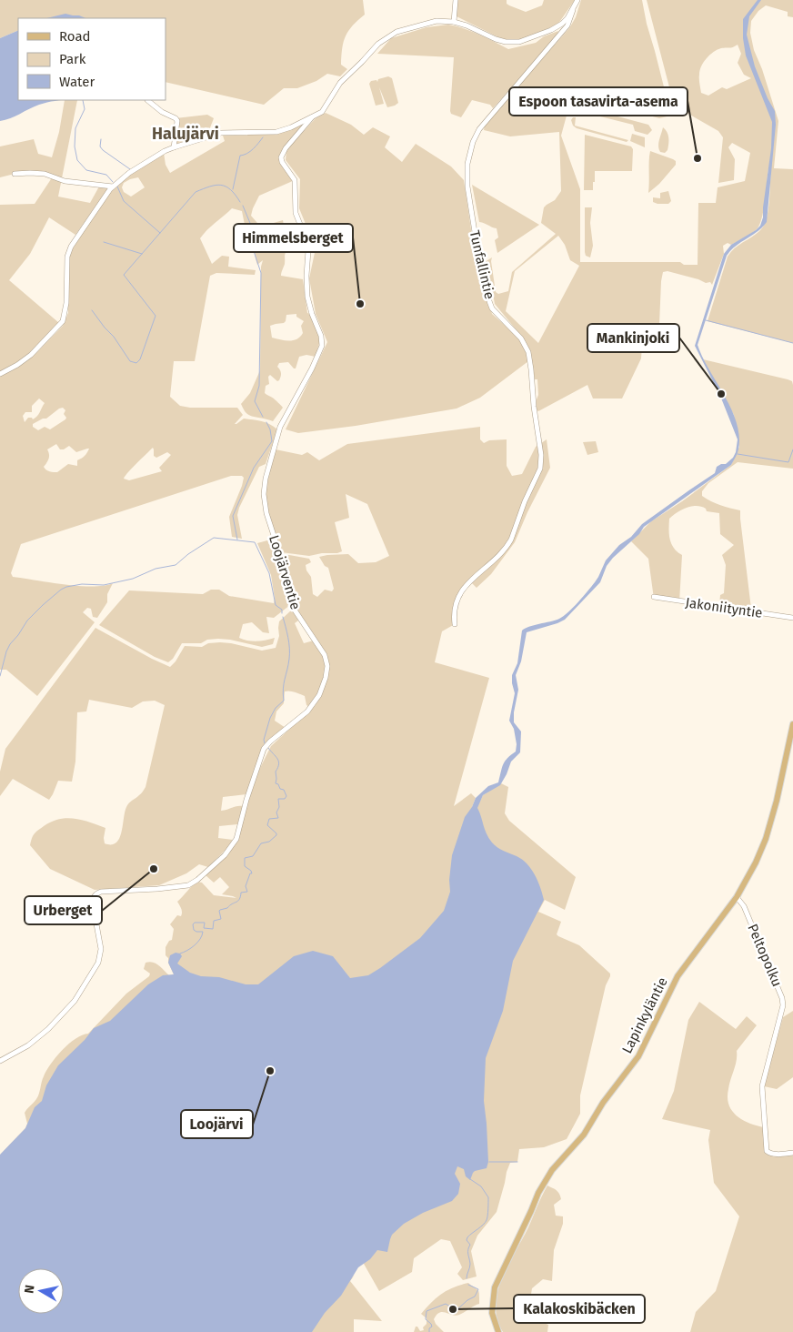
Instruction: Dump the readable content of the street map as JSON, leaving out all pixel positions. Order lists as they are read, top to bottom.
{
  "streets": {
    "main road": ["Lapinkyläntie"],
    "street": [
      "Tunfallintie",
      "Loojärventie",
      "Jakoniityntie",
      "Peltopolku"
    ]
  },
  "crossings": [
    ["Peltopolku", "Lapinkyläntie"]
  ],
  "districts": ["Halujärvi"],
  "places": [
    "Espoon tasavirta-asema",
    "Himmelsberget",
    "Mankinjoki",
    "Urberget",
    "Loojärvi",
    "Kalakoskibäcken"
  ],
  "legend": ["Road", "Park", "Water"],
  "north": "left"
}
